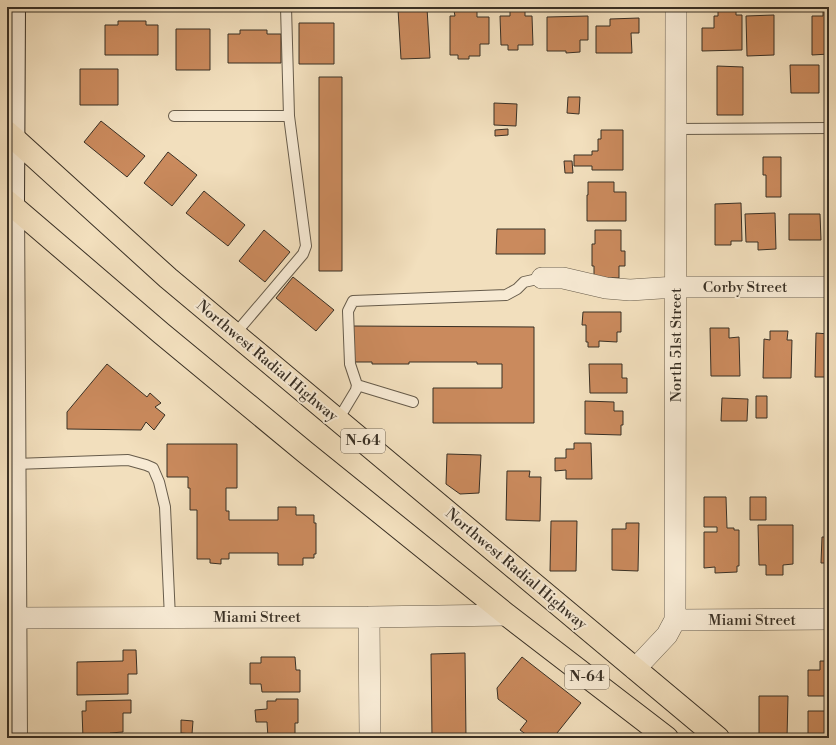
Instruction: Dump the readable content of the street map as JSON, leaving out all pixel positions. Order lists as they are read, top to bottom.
{
  "streets": {
    "main road": ["Northwest Radial Highway", "N-64"],
    "street": ["Corby Street", "North 51st Street", "Miami Street"]
  },
  "crossings": [
    ["Corby Street", "North 51st Street"],
    ["North 51st Street", "Northwest Radial Highway"],
    ["North 51st Street", "Miami Street"],
    ["N-64", "Miami Street"]
  ]
}
